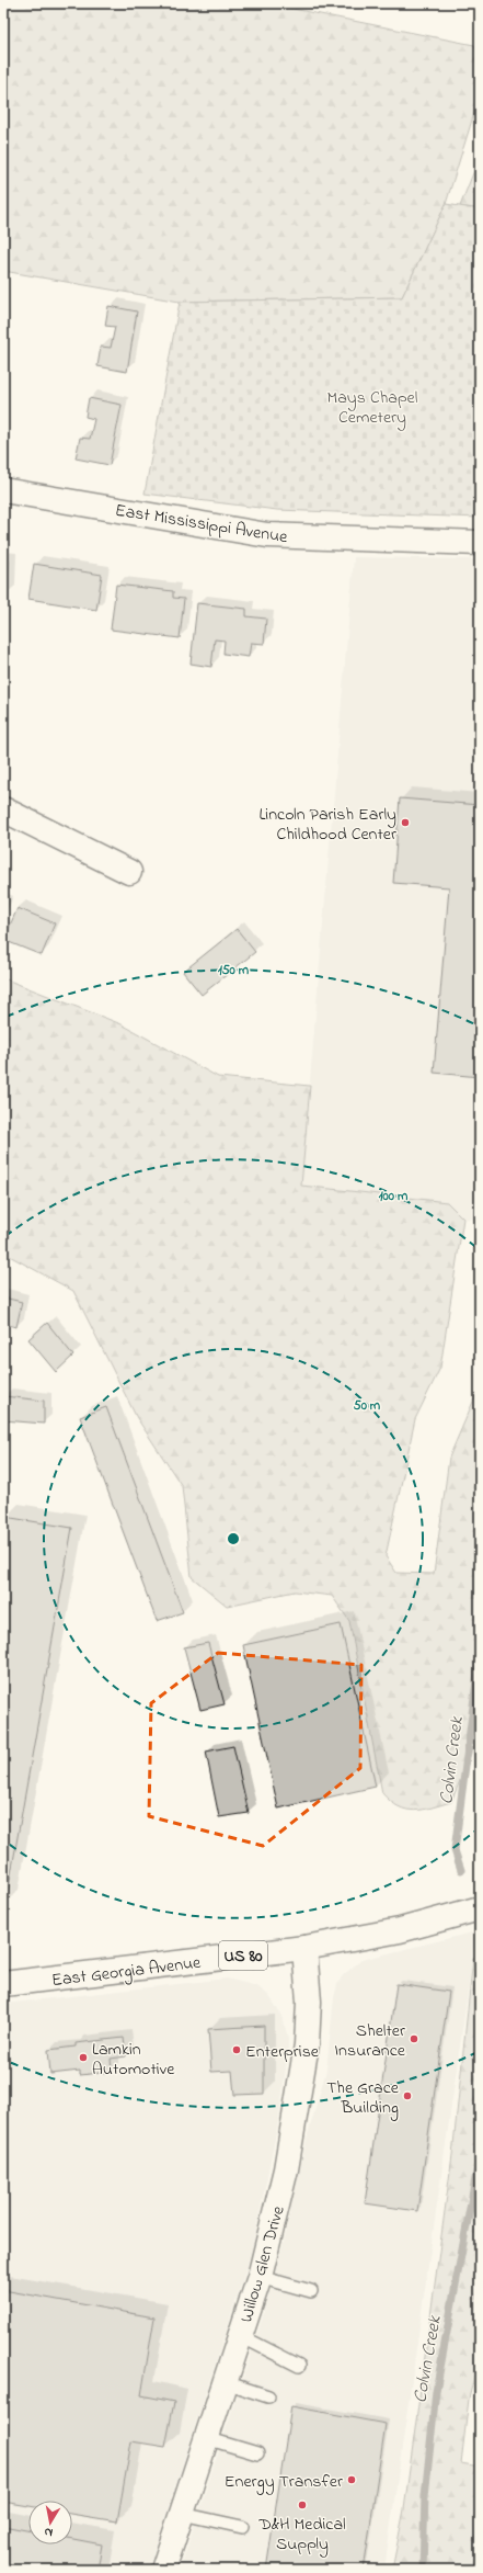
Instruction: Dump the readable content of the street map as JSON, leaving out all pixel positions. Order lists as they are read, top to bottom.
{
  "streets": {
    "street": [
      "East Mississippi Avenue",
      "US 80",
      "East Georgia Avenue",
      "Willow Glen Drive"
    ]
  },
  "crossings": [
    ["East Georgia Avenue", "Willow Glen Drive"]
  ],
  "water": ["Colvin Creek"],
  "parks": ["Mays Chapel Cemetery"],
  "places": [
    "Lincoln Parish Early Childhood Center",
    "Shelter Insurance",
    "Enterprise",
    "Lamkin Automotive",
    "The Grace Building",
    "Energy Transfer",
    "D&H Medical Supply"
  ],
  "north": "bottom",
  "rings": ["150 m", "100 m", "50 m"]
}
